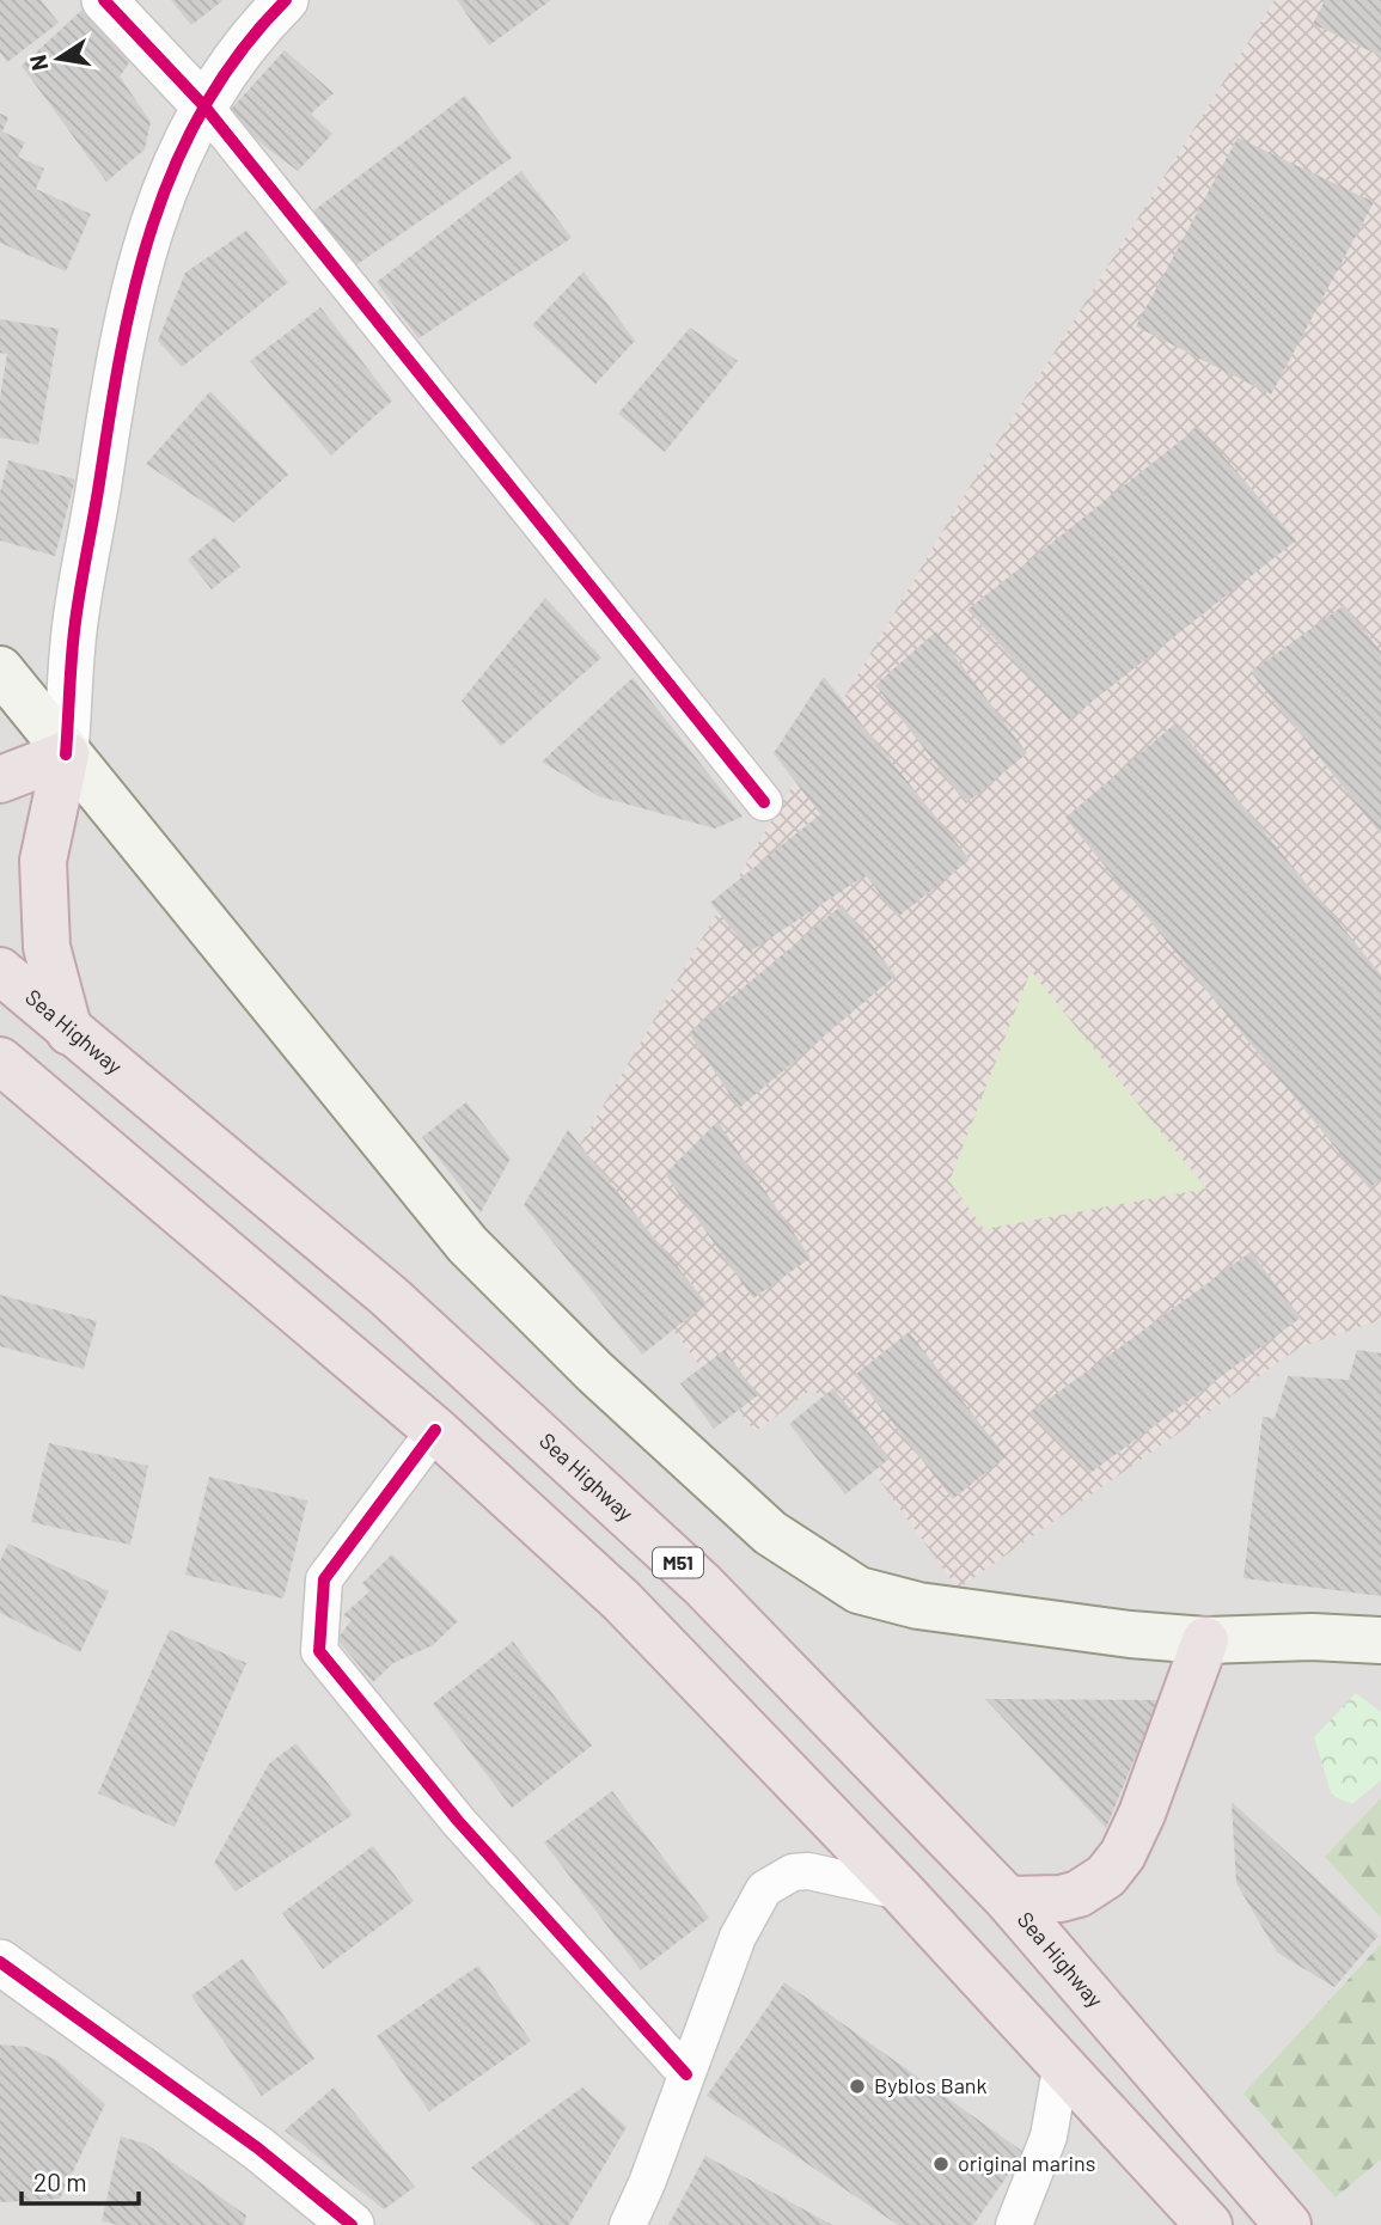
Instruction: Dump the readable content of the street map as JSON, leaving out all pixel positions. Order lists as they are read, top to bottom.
{
  "streets": {
    "highway": ["Sea Highway", "M51"]
  },
  "places": ["Byblos Bank", "original marins"],
  "scale_bar": "20 m",
  "north": "left"
}
